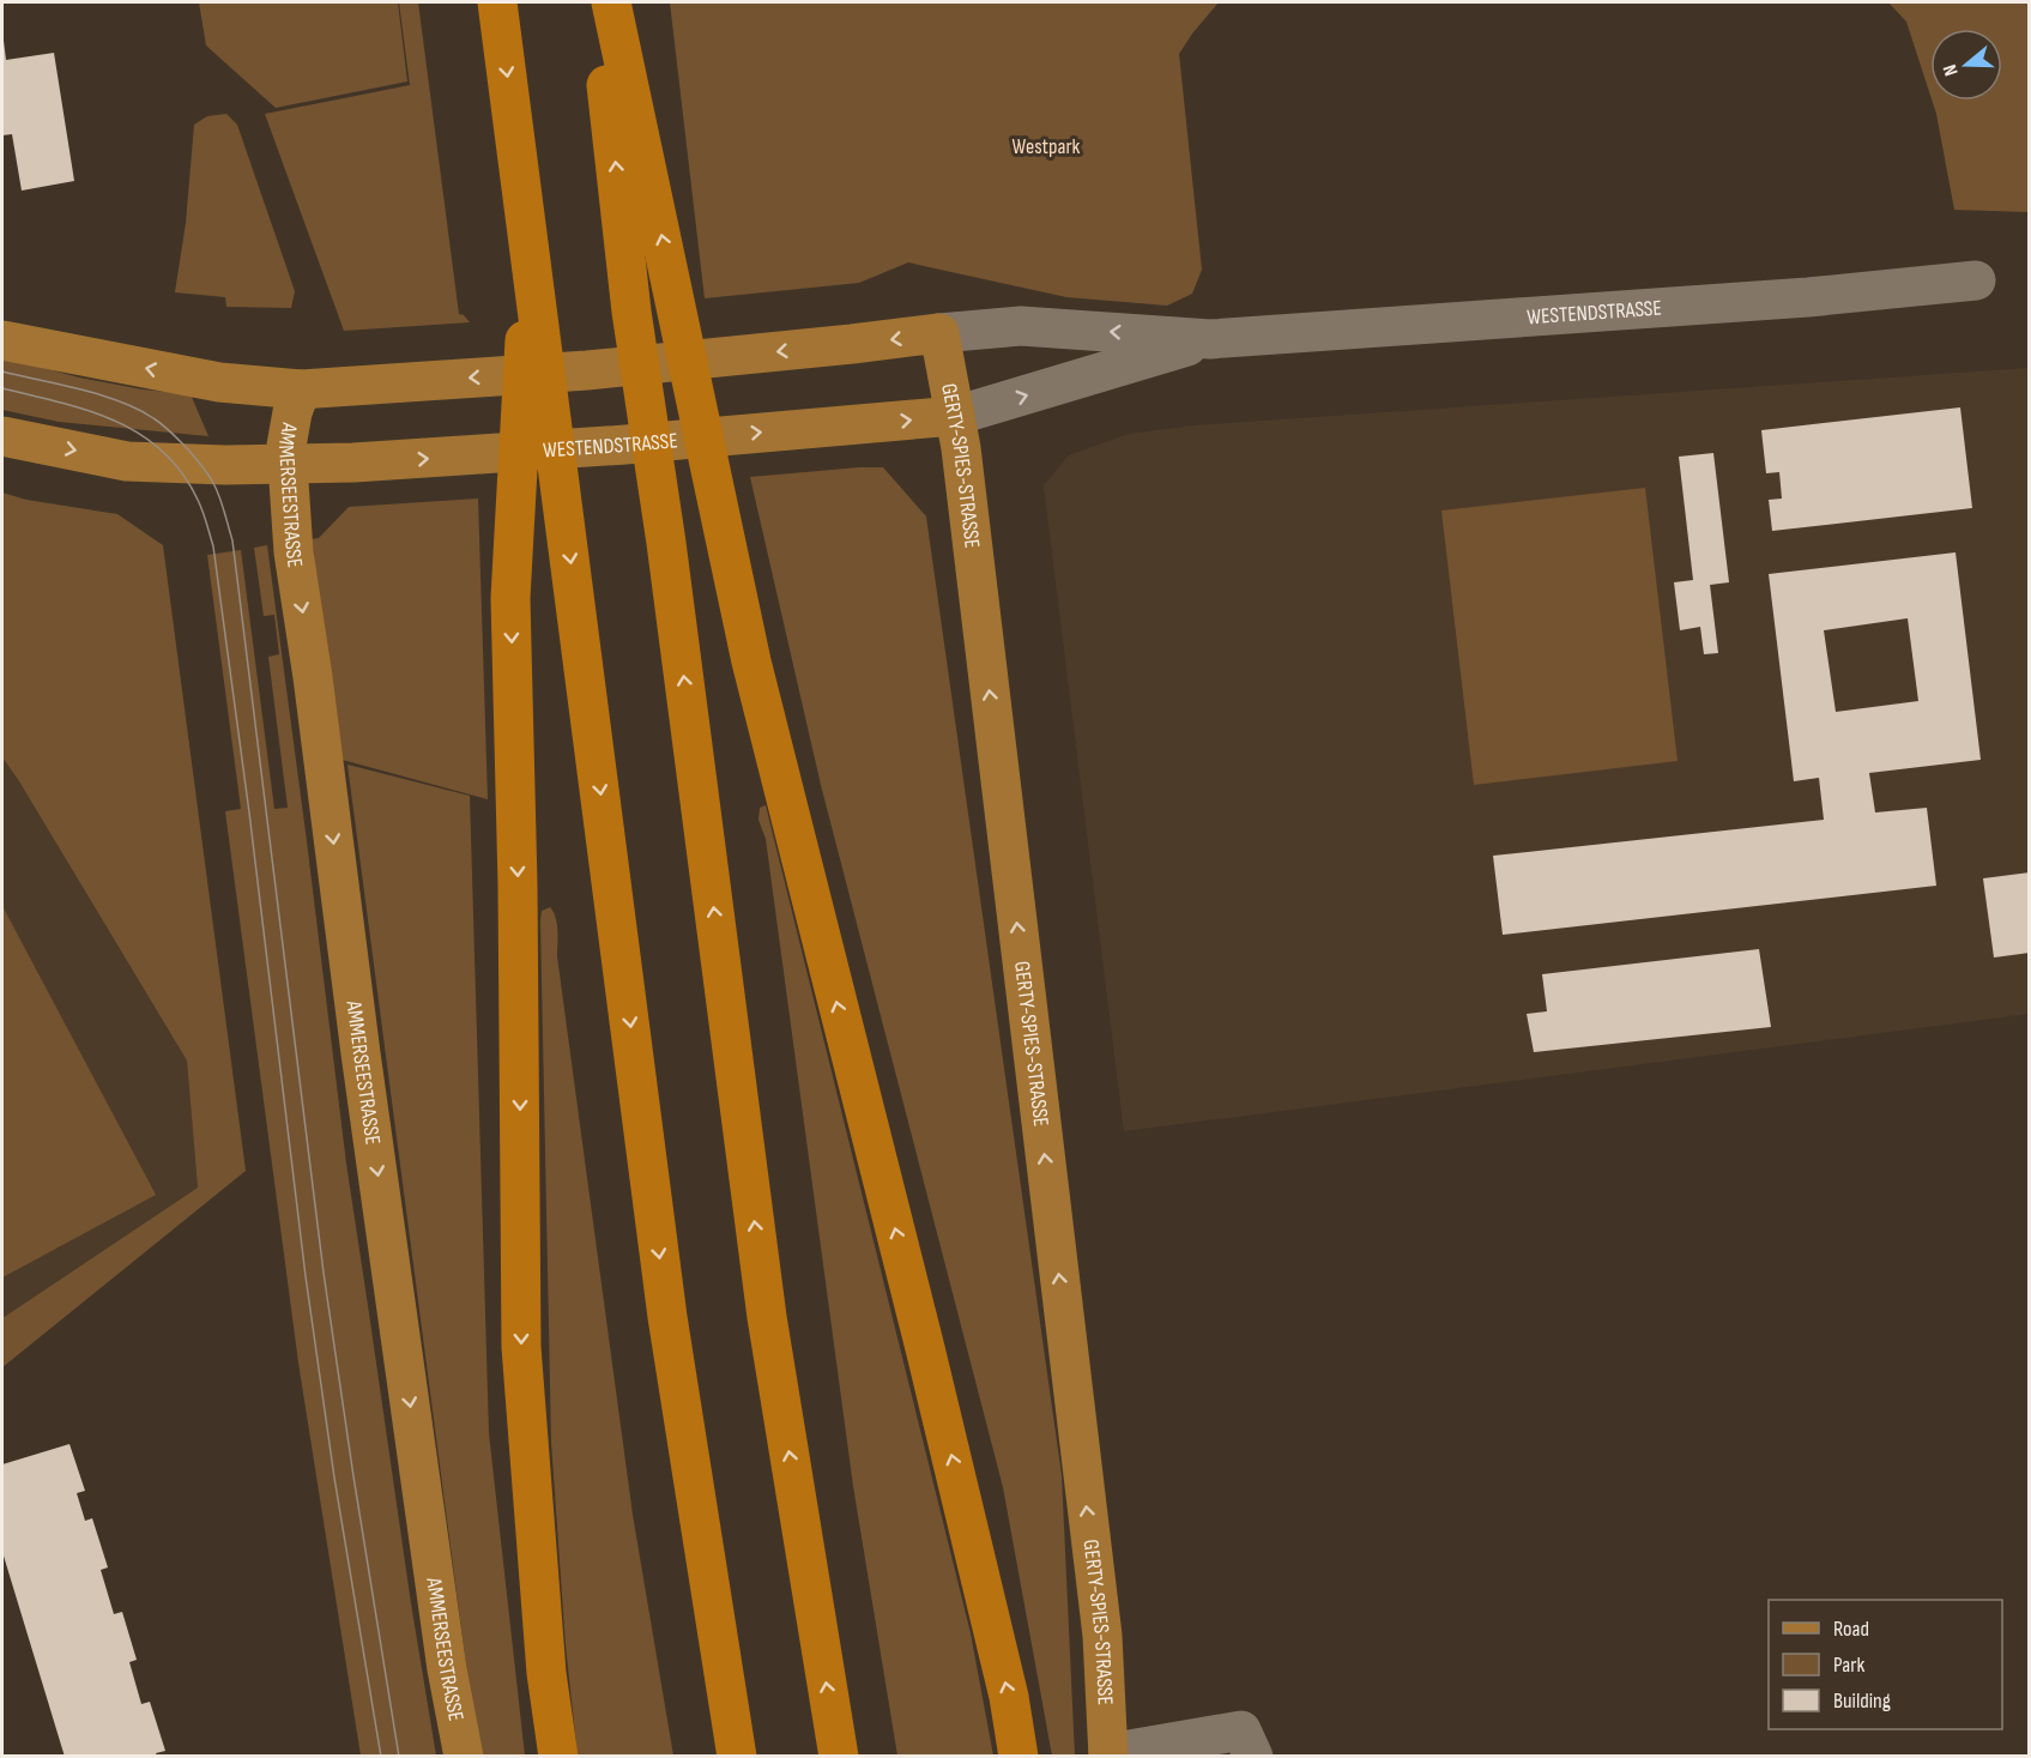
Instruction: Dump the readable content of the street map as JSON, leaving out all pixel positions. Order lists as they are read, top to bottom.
{
  "streets": {
    "main road": ["WESTENDSTRASSE", "GERTY-SPIES-STRASSE", "AMMERSEESTRASSE"]
  },
  "crossings": [
    ["WESTENDSTRASSE", "GERTY-SPIES-STRASSE"],
    ["WESTENDSTRASSE", "AMMERSEESTRASSE"]
  ],
  "one_way": ["GERTY-SPIES-STRASSE", "AMMERSEESTRASSE"],
  "parks": ["Westpark"],
  "legend": ["Road", "Park", "Building"],
  "north": "left"
}
